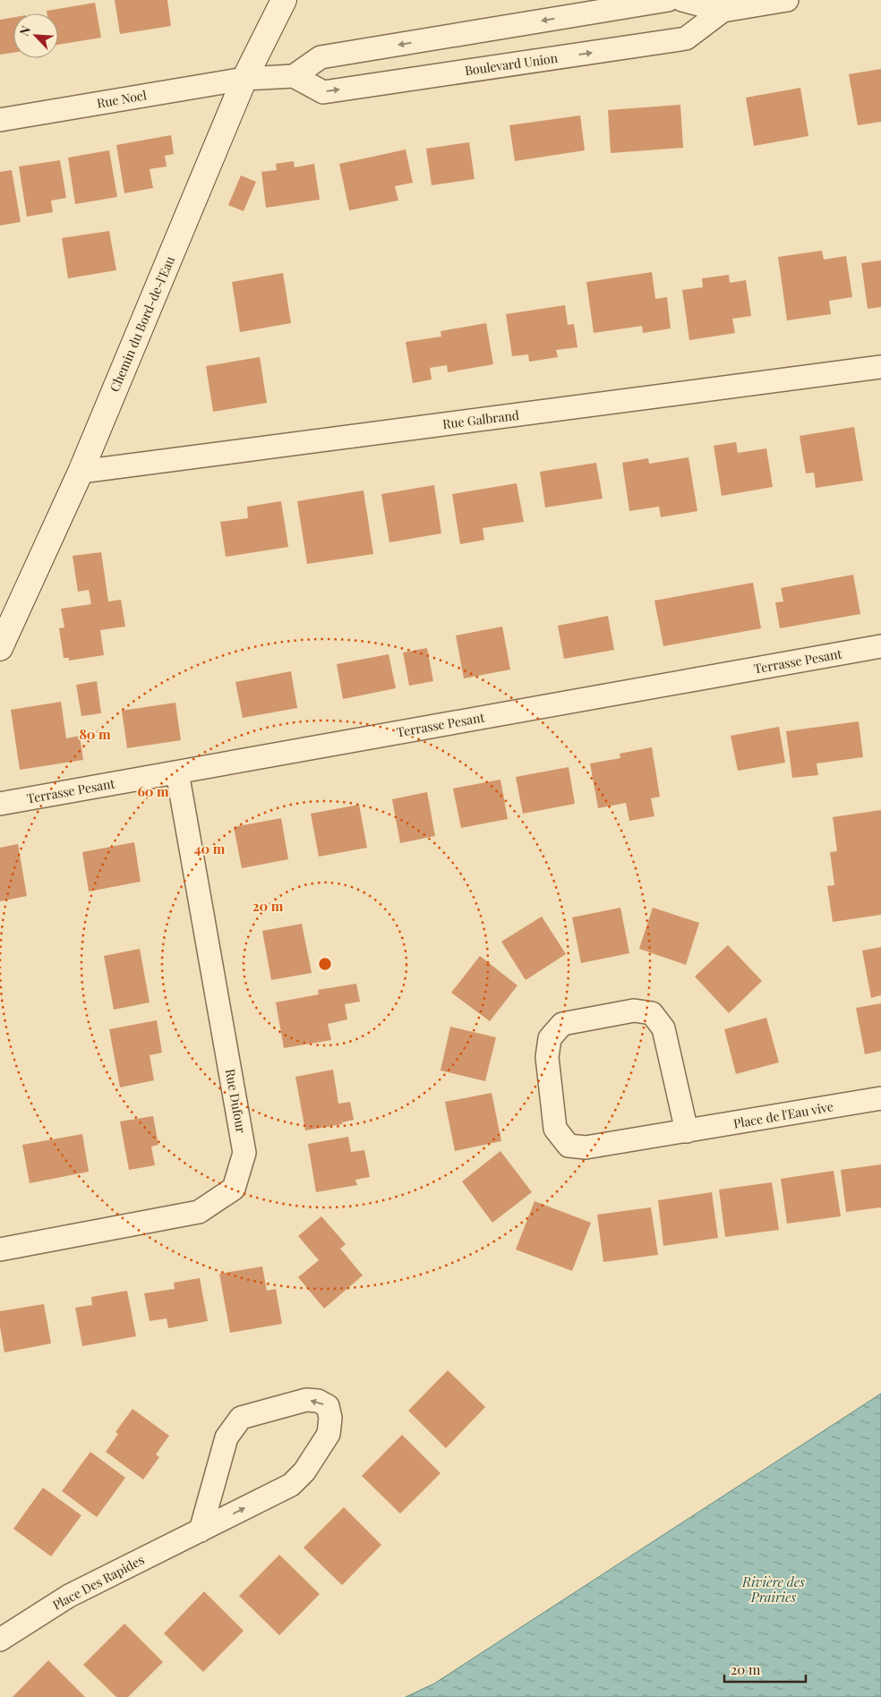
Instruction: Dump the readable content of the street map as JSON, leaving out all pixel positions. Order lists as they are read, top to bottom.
{
  "streets": {
    "street": [
      "Boulevard Union",
      "Rue Noel",
      "Chemin du Bord-de-l'Eau",
      "Rue Galbrand",
      "Terrasse Pesant",
      "Rue Dufour",
      "Place de l'Eau vive",
      "Place Des Rapides"
    ]
  },
  "crossings": [
    ["Rue Noel", "Chemin du Bord-de-l'Eau"],
    ["Chemin du Bord-de-l'Eau", "Rue Galbrand"],
    ["Terrasse Pesant", "Rue Dufour"]
  ],
  "water": ["Rivière des Prairies"],
  "scale_bar": "20 m",
  "north": "top left",
  "rings": [
    "80 m",
    "60 m",
    "40 m",
    "20 m"
  ]
}
